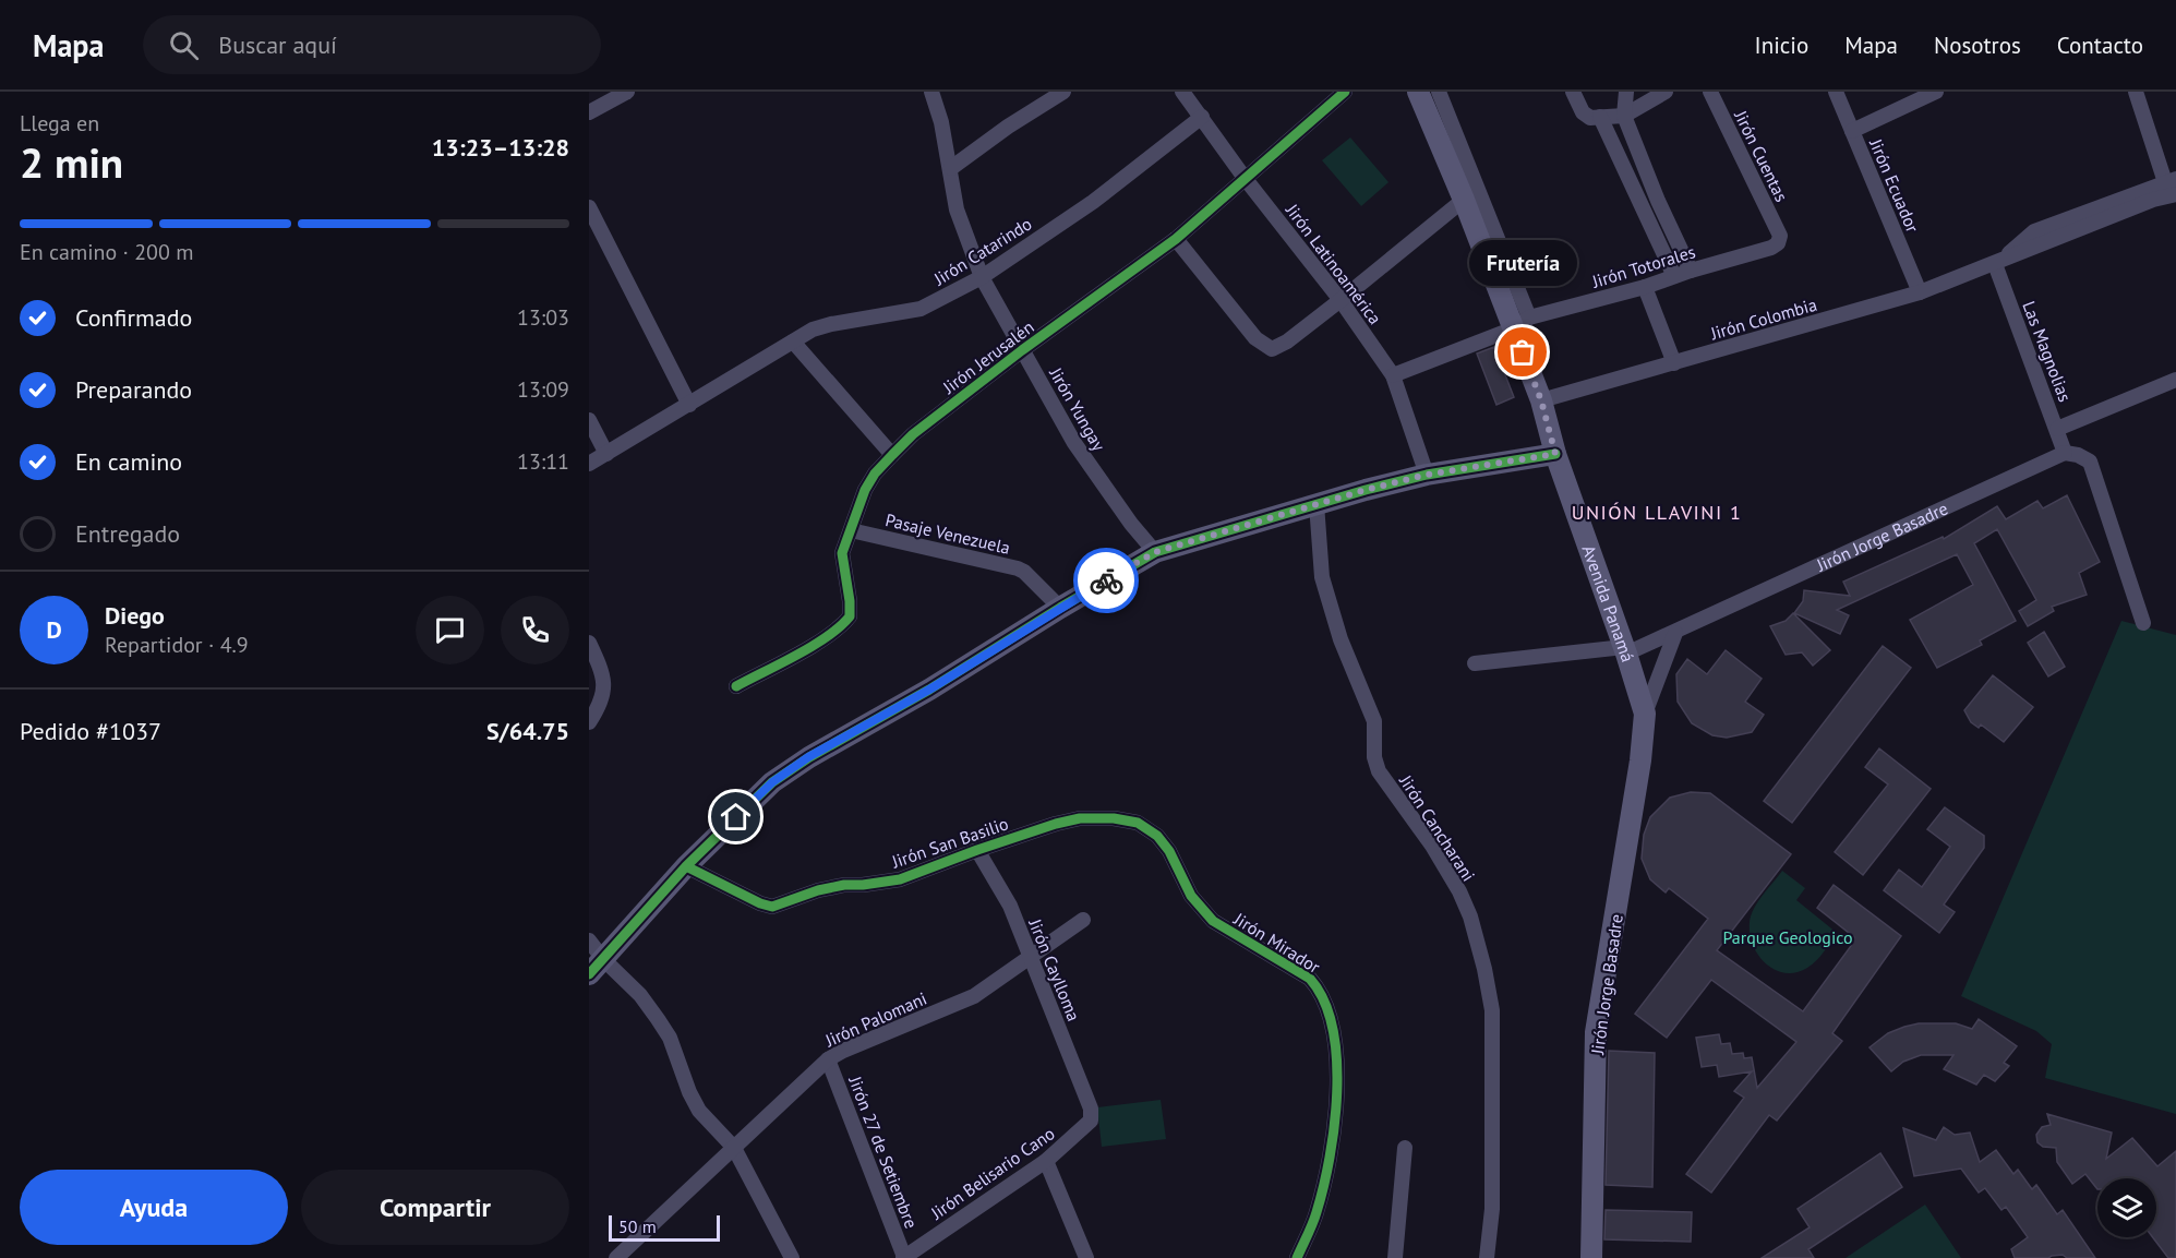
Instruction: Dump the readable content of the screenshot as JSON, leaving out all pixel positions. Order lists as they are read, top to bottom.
{
  "streets": {
    "street": [
      "Jirón Cuentas",
      "Jirón Ecuador",
      "Jirón Catarindo",
      "Jirón Latinoamérica",
      "Jirón Totorales",
      "Jirón Colombia",
      "Las Magnolias",
      "Jirón Jerusalén",
      "Jirón Yungay",
      "Pasaje Venezuela",
      "Jirón Jorge Basadre",
      "Avenida Panamá",
      "Jirón Cancharani",
      "Jirón San Basilio",
      "Jirón Mirador",
      "Jirón Caylloma",
      "Jirón Palomani",
      "Jirón 27 de Setiembre",
      "Jirón Belisario Cano"
    ]
  },
  "crossings": [
    ["Jirón Cuentas", "Jirón Totorales"],
    ["Jirón Ecuador", "Jirón Colombia"],
    ["Jirón Catarindo", "Jirón Latinoamérica"],
    ["Jirón Catarindo", "Jirón Yungay"],
    ["Jirón Latinoamérica", "Jirón Totorales"],
    ["Jirón Latinoamérica", "Jirón Jerusalén"],
    ["Jirón Totorales", "Avenida Panamá"],
    ["Jirón Colombia", "Las Magnolias"],
    ["Jirón Colombia", "Avenida Panamá"],
    ["Las Magnolias", "Jirón Jorge Basadre"],
    ["Jirón Jerusalén", "Jirón Yungay"],
    ["Jirón Jerusalén", "Pasaje Venezuela"],
    ["Jirón Jorge Basadre", "Avenida Panamá"],
    ["Jirón San Basilio", "Jirón Mirador"],
    ["Jirón San Basilio", "Jirón Caylloma"],
    ["Jirón Caylloma", "Jirón Palomani"],
    ["Jirón Caylloma", "Jirón Belisario Cano"],
    ["Jirón Palomani", "Jirón 27 de Setiembre"],
    ["Jirón 27 de Setiembre", "Jirón Belisario Cano"]
  ],
  "districts": ["UNIÓN LLAVINI 1"],
  "parks": ["Parque Geologico"],
  "places": ["Frutería"],
  "scale_bar": "50 m",
  "page": {
    "header": "Mapa",
    "search": "Buscar aquí",
    "nav": [
      "Inicio",
      "Mapa",
      "Nosotros",
      "Contacto"
    ],
    "heading": ["2 min", "Llega en", "13:23–13:28"],
    "panel": [
      "Diego",
      "Repartidor · 4.9",
      "Pedido #1037",
      "S/64.75"
    ],
    "bar": "En camino · 200 m",
    "bubble": "Frutería",
    "list": [
      ["Confirmado", "13:03"],
      ["Preparando", "13:09"],
      ["En camino", "13:11"],
      "Entregado"
    ],
    "round": "D",
    "buttons": ["Ayuda", "Compartir"],
    "scale": "50 m"
  }
}
